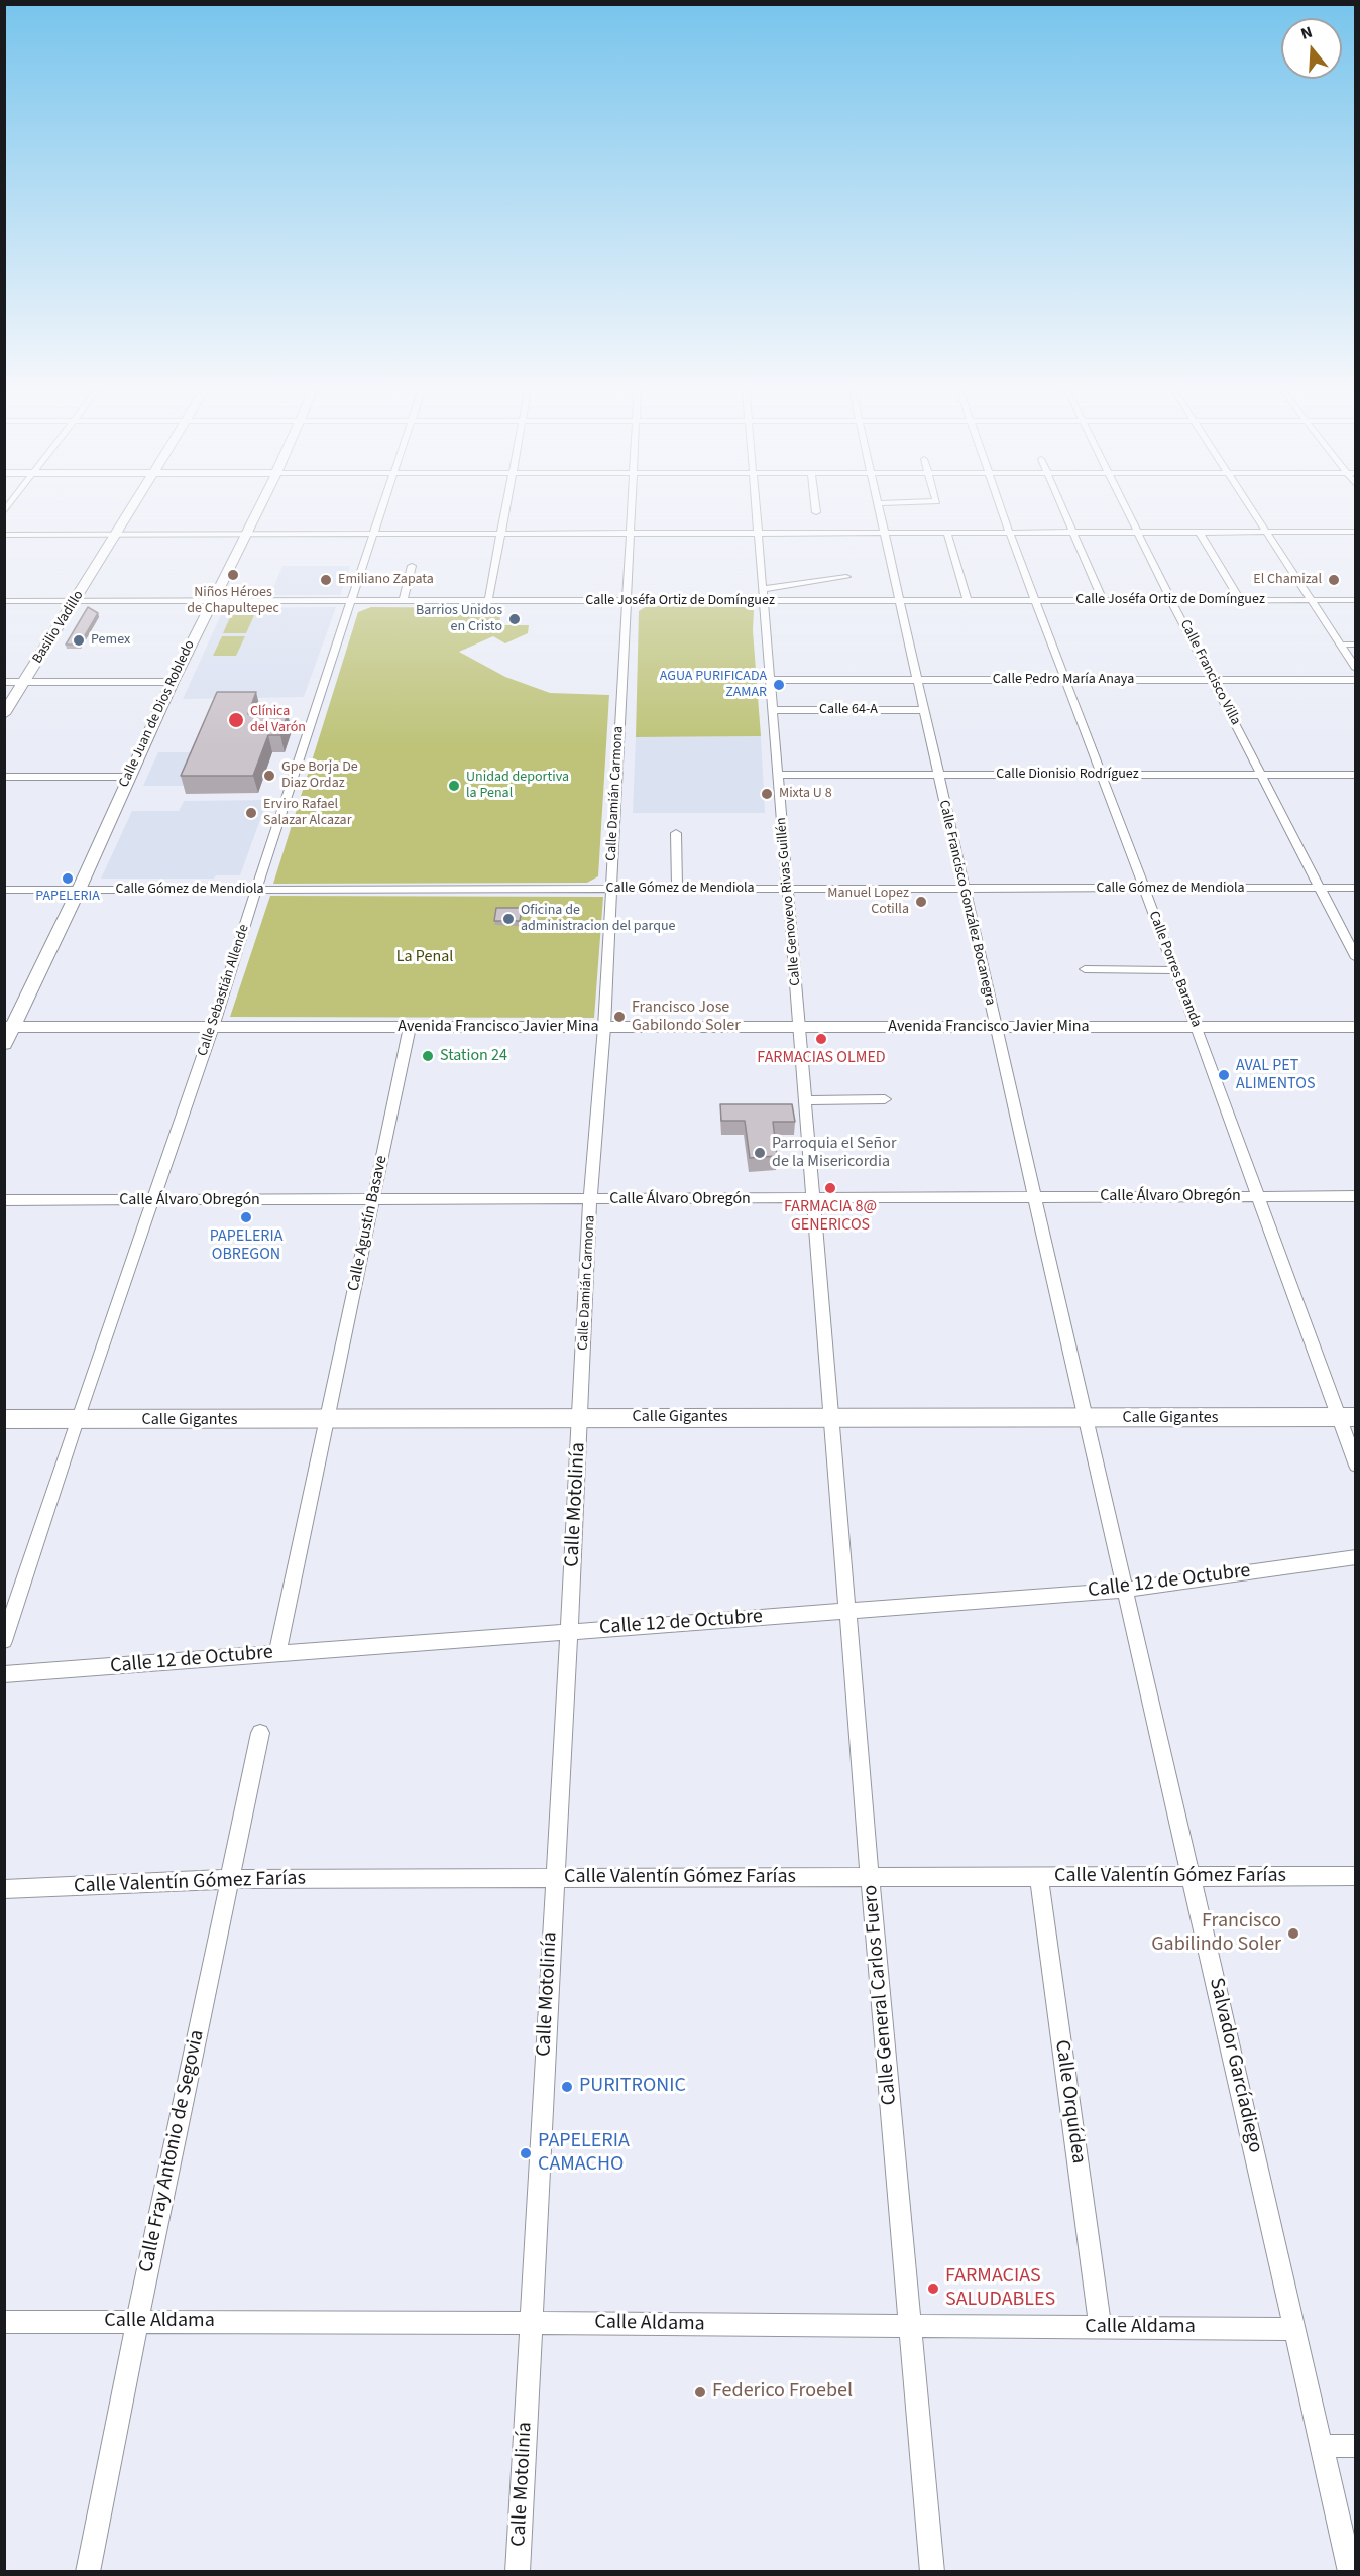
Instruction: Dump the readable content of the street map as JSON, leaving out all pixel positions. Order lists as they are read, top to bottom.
{
  "streets": {
    "street": [
      "Calle Joséfa Ortiz de Domínguez",
      "Basilio Vadillo",
      "Calle Francisco Villa",
      "Calle Pedro María Anaya",
      "Calle 64-A",
      "Calle Juan de Dios Robledo",
      "Calle Dionisio Rodríguez",
      "Calle Damián Carmona",
      "Calle Gómez de Mendiola",
      "Calle Genovevo Rivas Guillén",
      "Calle Francisco González Bocanegra",
      "Calle Porres Baranda",
      "Calle Sebastián Allende",
      "Avenida Francisco Javier Mina",
      "Calle Álvaro Obregón",
      "Calle Agustín Basave",
      "Calle Gigantes",
      "Calle Motolinía",
      "Calle 12 de Octubre",
      "Calle Valentín Gómez Farías",
      "Calle General Carlos Fuero",
      "Salvador Garcíadiego",
      "Calle Orquídea",
      "Calle Fray Antonio de Segovia",
      "Calle Aldama"
    ]
  },
  "crossings": [
    ["Calle Joséfa Ortiz de Domínguez", "Basilio Vadillo"],
    ["Calle Joséfa Ortiz de Domínguez", "Calle Francisco Villa"],
    ["Calle Joséfa Ortiz de Domínguez", "Calle Juan de Dios Robledo"],
    ["Calle Joséfa Ortiz de Domínguez", "Calle Damián Carmona"],
    ["Calle Joséfa Ortiz de Domínguez", "Calle Genovevo Rivas Guillén"],
    ["Calle Joséfa Ortiz de Domínguez", "Calle Francisco González Bocanegra"],
    ["Calle Joséfa Ortiz de Domínguez", "Calle Porres Baranda"],
    ["Calle Joséfa Ortiz de Domínguez", "Calle Sebastián Allende"],
    ["Calle Francisco Villa", "Calle Pedro María Anaya"],
    ["Calle Francisco Villa", "Calle Dionisio Rodríguez"],
    ["Calle Francisco Villa", "Calle Gómez de Mendiola"],
    ["Calle Pedro María Anaya", "Calle Genovevo Rivas Guillén"],
    ["Calle Pedro María Anaya", "Calle Francisco González Bocanegra"],
    ["Calle Pedro María Anaya", "Calle Porres Baranda"],
    ["Calle 64-A", "Calle Genovevo Rivas Guillén"],
    ["Calle 64-A", "Calle Francisco González Bocanegra"],
    ["Calle Juan de Dios Robledo", "Calle Gómez de Mendiola"],
    ["Calle Juan de Dios Robledo", "Avenida Francisco Javier Mina"],
    ["Calle Dionisio Rodríguez", "Calle Genovevo Rivas Guillén"],
    ["Calle Dionisio Rodríguez", "Calle Francisco González Bocanegra"],
    ["Calle Dionisio Rodríguez", "Calle Porres Baranda"],
    ["Calle Damián Carmona", "Calle Gómez de Mendiola"],
    ["Calle Damián Carmona", "Avenida Francisco Javier Mina"],
    ["Calle Damián Carmona", "Calle Álvaro Obregón"],
    ["Calle Damián Carmona", "Calle Gigantes"],
    ["Calle Damián Carmona", "Calle Motolinía"],
    ["Calle Gómez de Mendiola", "Calle Genovevo Rivas Guillén"],
    ["Calle Gómez de Mendiola", "Calle Francisco González Bocanegra"],
    ["Calle Gómez de Mendiola", "Calle Porres Baranda"],
    ["Calle Gómez de Mendiola", "Calle Sebastián Allende"],
    ["Calle Genovevo Rivas Guillén", "Avenida Francisco Javier Mina"],
    ["Calle Genovevo Rivas Guillén", "Calle Álvaro Obregón"],
    ["Calle Genovevo Rivas Guillén", "Calle Gigantes"],
    ["Calle Genovevo Rivas Guillén", "Calle General Carlos Fuero"],
    ["Calle Francisco González Bocanegra", "Avenida Francisco Javier Mina"],
    ["Calle Francisco González Bocanegra", "Calle Álvaro Obregón"],
    ["Calle Francisco González Bocanegra", "Calle Gigantes"],
    ["Calle Francisco González Bocanegra", "Salvador Garcíadiego"],
    ["Calle Porres Baranda", "Avenida Francisco Javier Mina"],
    ["Calle Porres Baranda", "Calle Álvaro Obregón"],
    ["Calle Porres Baranda", "Calle Gigantes"],
    ["Calle Sebastián Allende", "Avenida Francisco Javier Mina"],
    ["Calle Sebastián Allende", "Calle Álvaro Obregón"],
    ["Calle Sebastián Allende", "Calle Gigantes"],
    ["Avenida Francisco Javier Mina", "Calle Agustín Basave"],
    ["Calle Álvaro Obregón", "Calle Agustín Basave"],
    ["Calle Agustín Basave", "Calle Gigantes"],
    ["Calle Gigantes", "Calle Motolinía"],
    ["Calle Gigantes", "Calle General Carlos Fuero"],
    ["Calle Gigantes", "Salvador Garcíadiego"],
    ["Calle Motolinía", "Calle 12 de Octubre"],
    ["Calle Motolinía", "Calle Valentín Gómez Farías"],
    ["Calle Motolinía", "Calle Aldama"],
    ["Calle 12 de Octubre", "Calle General Carlos Fuero"],
    ["Calle 12 de Octubre", "Salvador Garcíadiego"],
    ["Calle Valentín Gómez Farías", "Calle General Carlos Fuero"],
    ["Calle Valentín Gómez Farías", "Salvador Garcíadiego"],
    ["Calle Valentín Gómez Farías", "Calle Orquídea"],
    ["Calle Valentín Gómez Farías", "Calle Fray Antonio de Segovia"],
    ["Calle General Carlos Fuero", "Calle Aldama"],
    ["Salvador Garcíadiego", "Calle Aldama"],
    ["Calle Orquídea", "Calle Aldama"],
    ["Calle Fray Antonio de Segovia", "Calle Aldama"]
  ],
  "parks": ["La Penal"],
  "places": [
    "Niños Héroes de Chapultepec",
    "Emiliano Zapata",
    "El Chamizal",
    "Barrios Unidos en Cristo",
    "Pemex",
    "AGUA PURIFICADA ZAMAR",
    "Clínica del Varón",
    "Gpe Borja De Diaz Ordaz",
    "Unidad deportiva la Penal",
    "Mixta U 8",
    "Erviro Rafael Salazar Alcazar",
    "PAPELERIA",
    "Manuel Lopez Cotilla",
    "Oficina de administracion del parque",
    "Francisco Jose Gabilondo Soler",
    "FARMACIAS OLMED",
    "Station 24",
    "AVAL PET ALIMENTOS",
    "Parroquia el Señor de la Misericordia",
    "FARMACIA 8@ GENERICOS",
    "PAPELERIA OBREGON",
    "Francisco Gabilindo Soler",
    "PURITRONIC",
    "PAPELERIA CAMACHO",
    "FARMACIAS SALUDABLES",
    "Federico Froebel"
  ],
  "north": "top"
}
